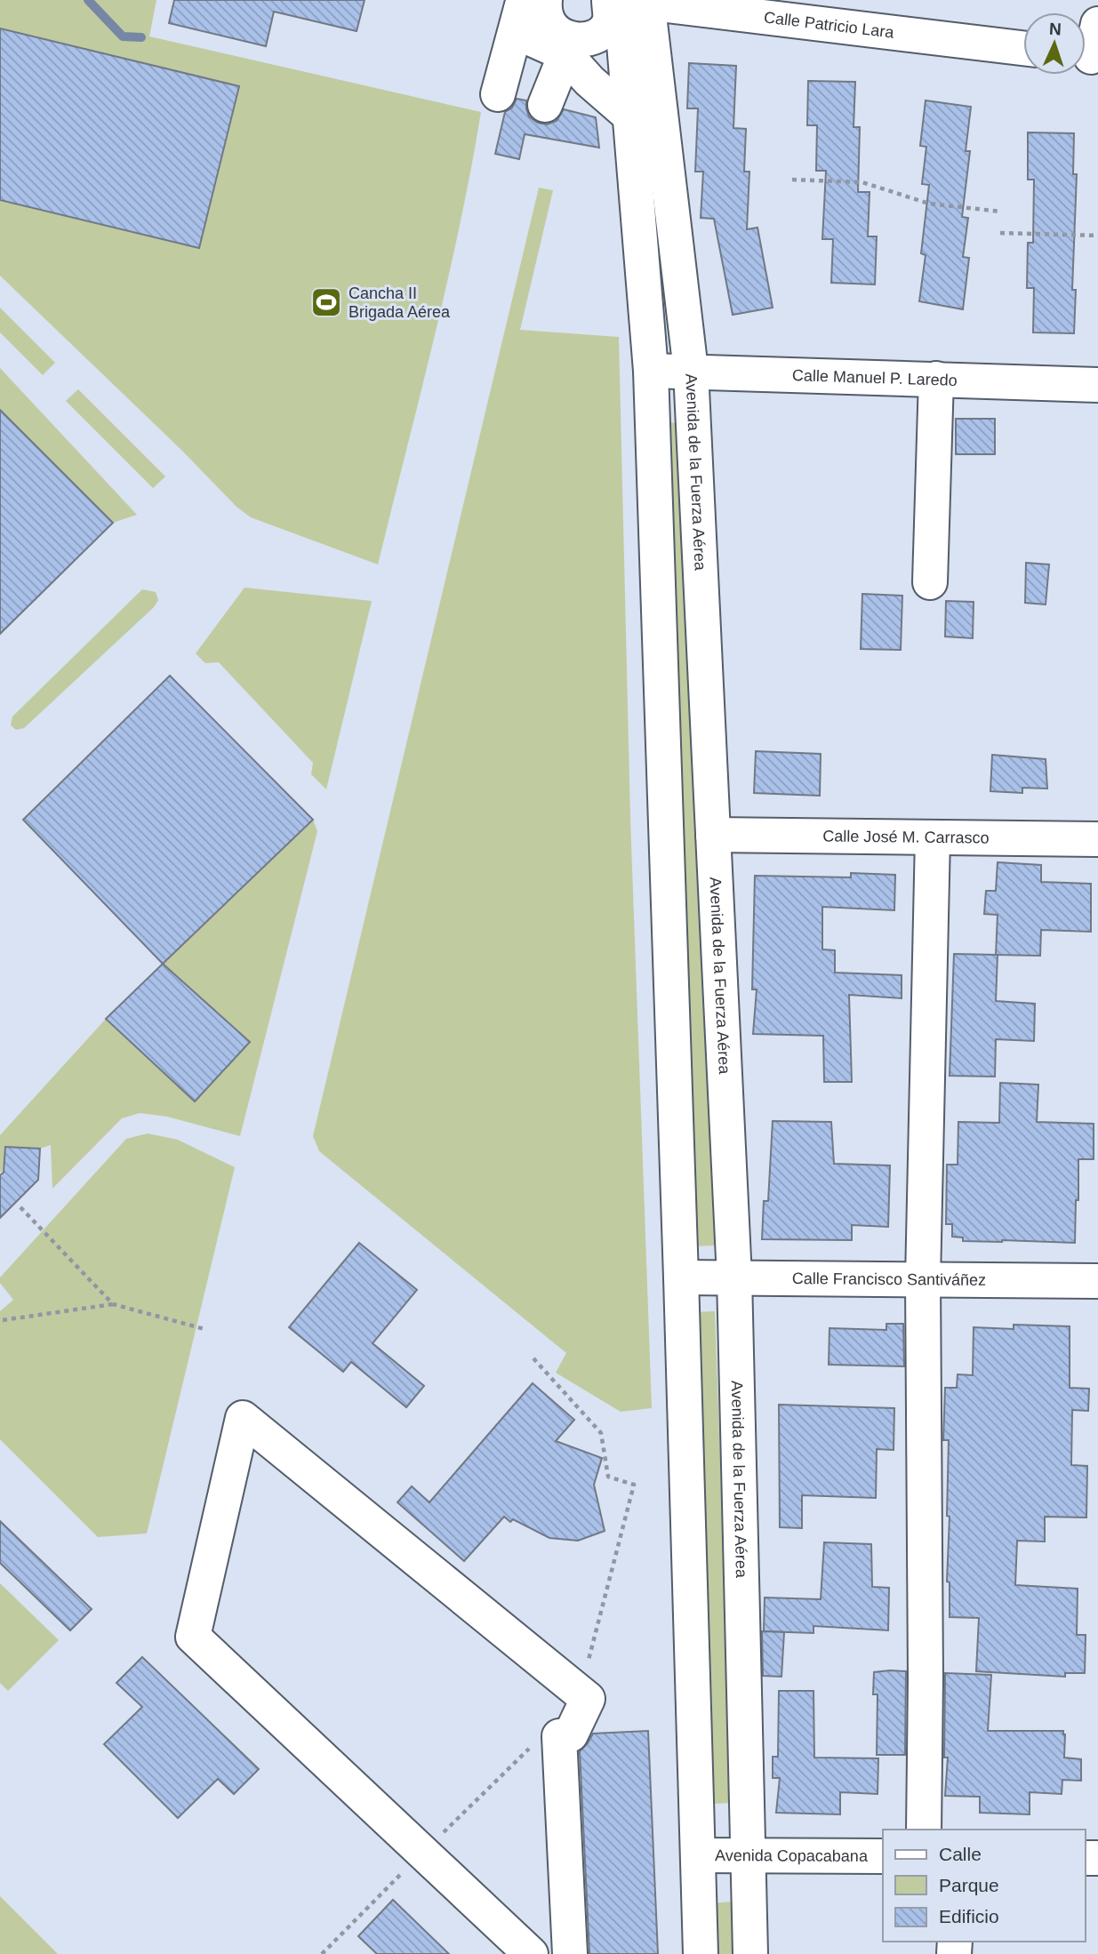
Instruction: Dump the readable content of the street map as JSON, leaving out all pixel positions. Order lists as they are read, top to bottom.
{
  "streets": {
    "main road": [
      "Calle Patricio Lara",
      "Calle Manuel P. Laredo",
      "Avenida de la Fuerza Aérea",
      "Calle José M. Carrasco",
      "Calle Francisco Santiváñez",
      "Avenida Copacabana"
    ]
  },
  "crossings": [
    ["Calle Patricio Lara", "Avenida de la Fuerza Aérea"],
    ["Calle Manuel P. Laredo", "Avenida de la Fuerza Aérea"],
    ["Avenida de la Fuerza Aérea", "Calle José M. Carrasco"],
    ["Avenida de la Fuerza Aérea", "Calle Francisco Santiváñez"],
    ["Avenida de la Fuerza Aérea", "Avenida Copacabana"]
  ],
  "places": {
    "sports": ["Cancha II Brigada Aérea"]
  },
  "legend": ["Calle", "Parque", "Edificio"],
  "north": "top"
}
